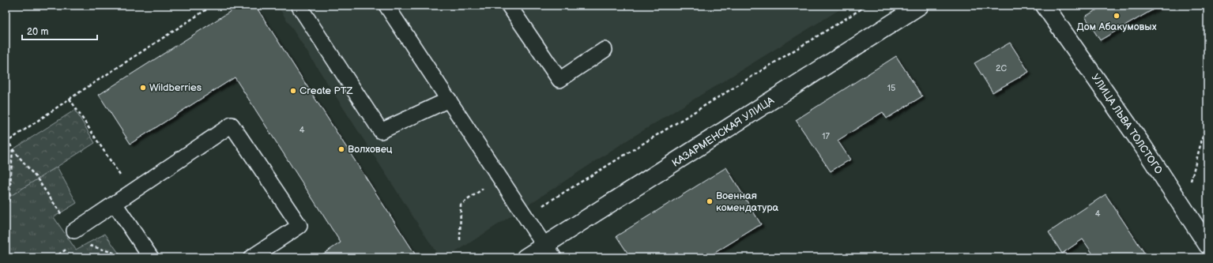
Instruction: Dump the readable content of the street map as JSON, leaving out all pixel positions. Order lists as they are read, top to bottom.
{
  "streets": {
    "street": ["УЛИЦА ЛЬВА ТОЛСТОГО", "КАЗАРМЕНСКАЯ УЛИЦА"]
  },
  "places": [
    "Дом Абакумовых",
    "Wildberries",
    "Create PTZ",
    "Волховец",
    "Военная комендатура"
  ],
  "house_numbers": [
    "2С",
    "15",
    "4",
    "17",
    "4"
  ],
  "scale_bar": "20 m"
}
